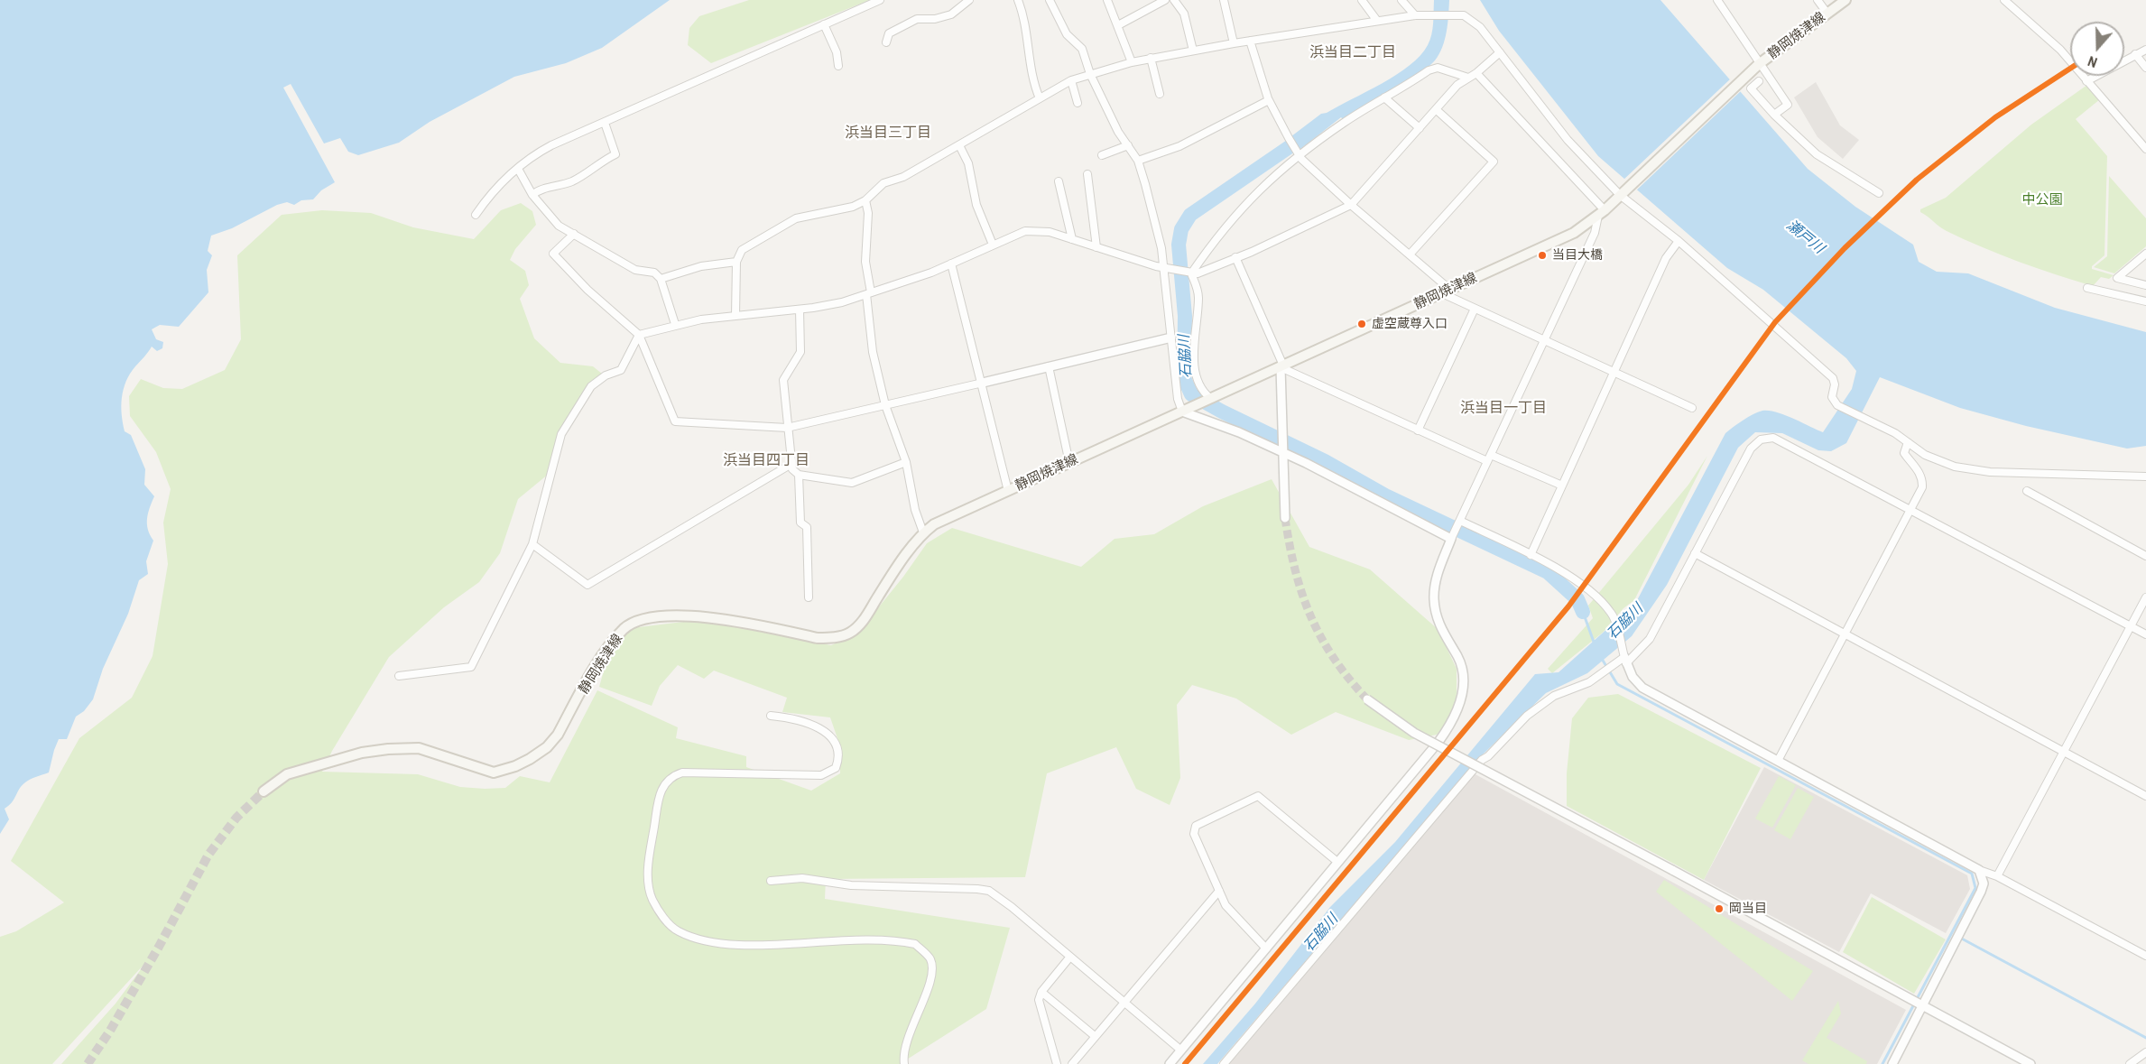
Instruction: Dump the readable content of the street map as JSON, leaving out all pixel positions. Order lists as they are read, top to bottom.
{
  "streets": {
    "main road": ["静岡焼津線"]
  },
  "districts": [
    "浜当目二丁目",
    "浜当目三丁目",
    "浜当目一丁目",
    "浜当目四丁目"
  ],
  "water": ["瀬戸川", "石脇川"],
  "parks": ["中公園"],
  "places": ["当目大橋", "虚空蔵尊入口", "岡当目"],
  "north": "bottom"
}
